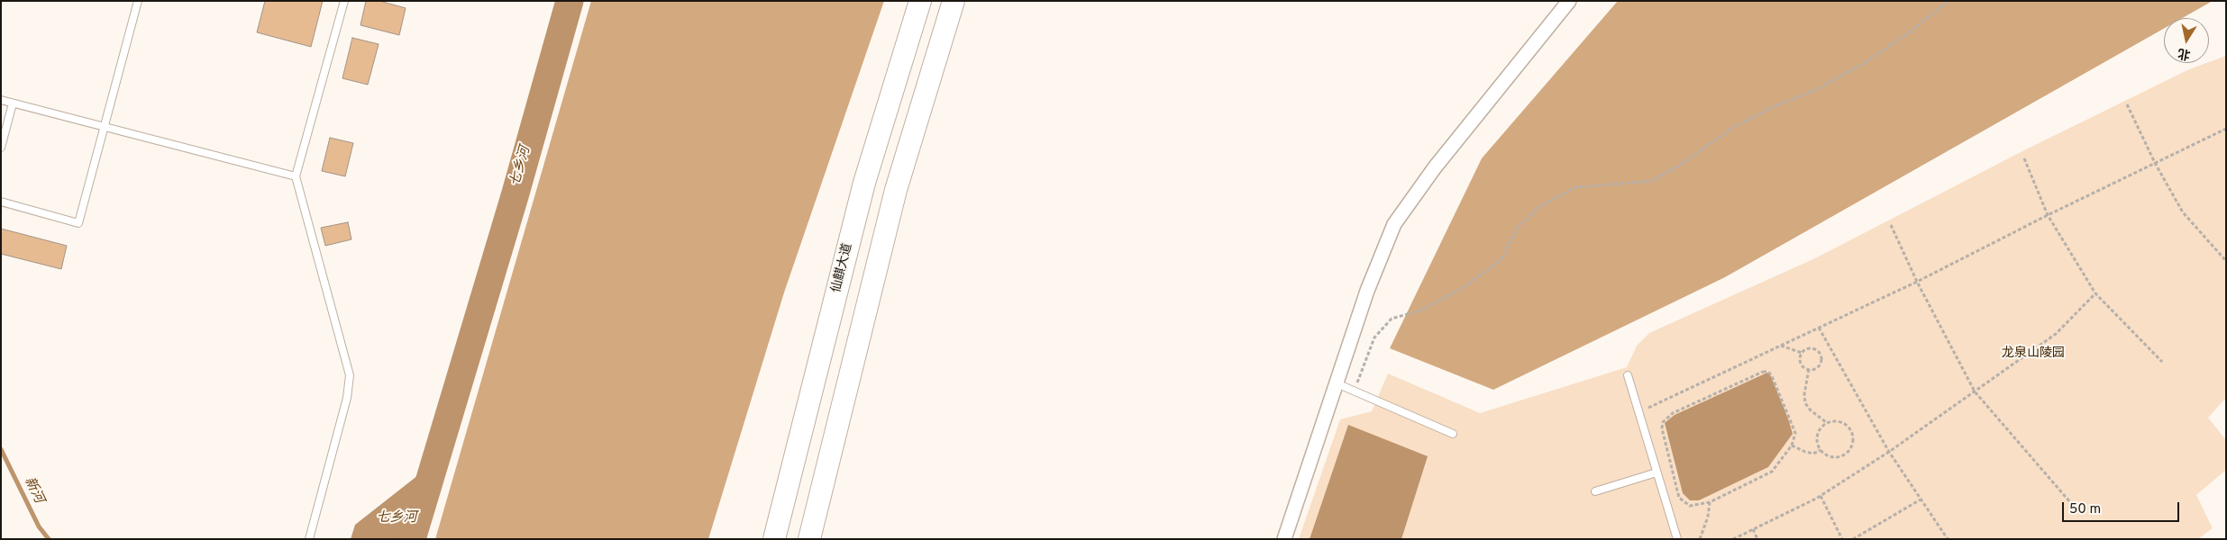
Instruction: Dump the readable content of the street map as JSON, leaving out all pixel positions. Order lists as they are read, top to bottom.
{
  "streets": {
    "main road": ["仙麒大道"]
  },
  "water": ["七乡河", "新河"],
  "parks": ["龙泉山陵园"],
  "scale_bar": "50 m",
  "north": "bottom"
}
